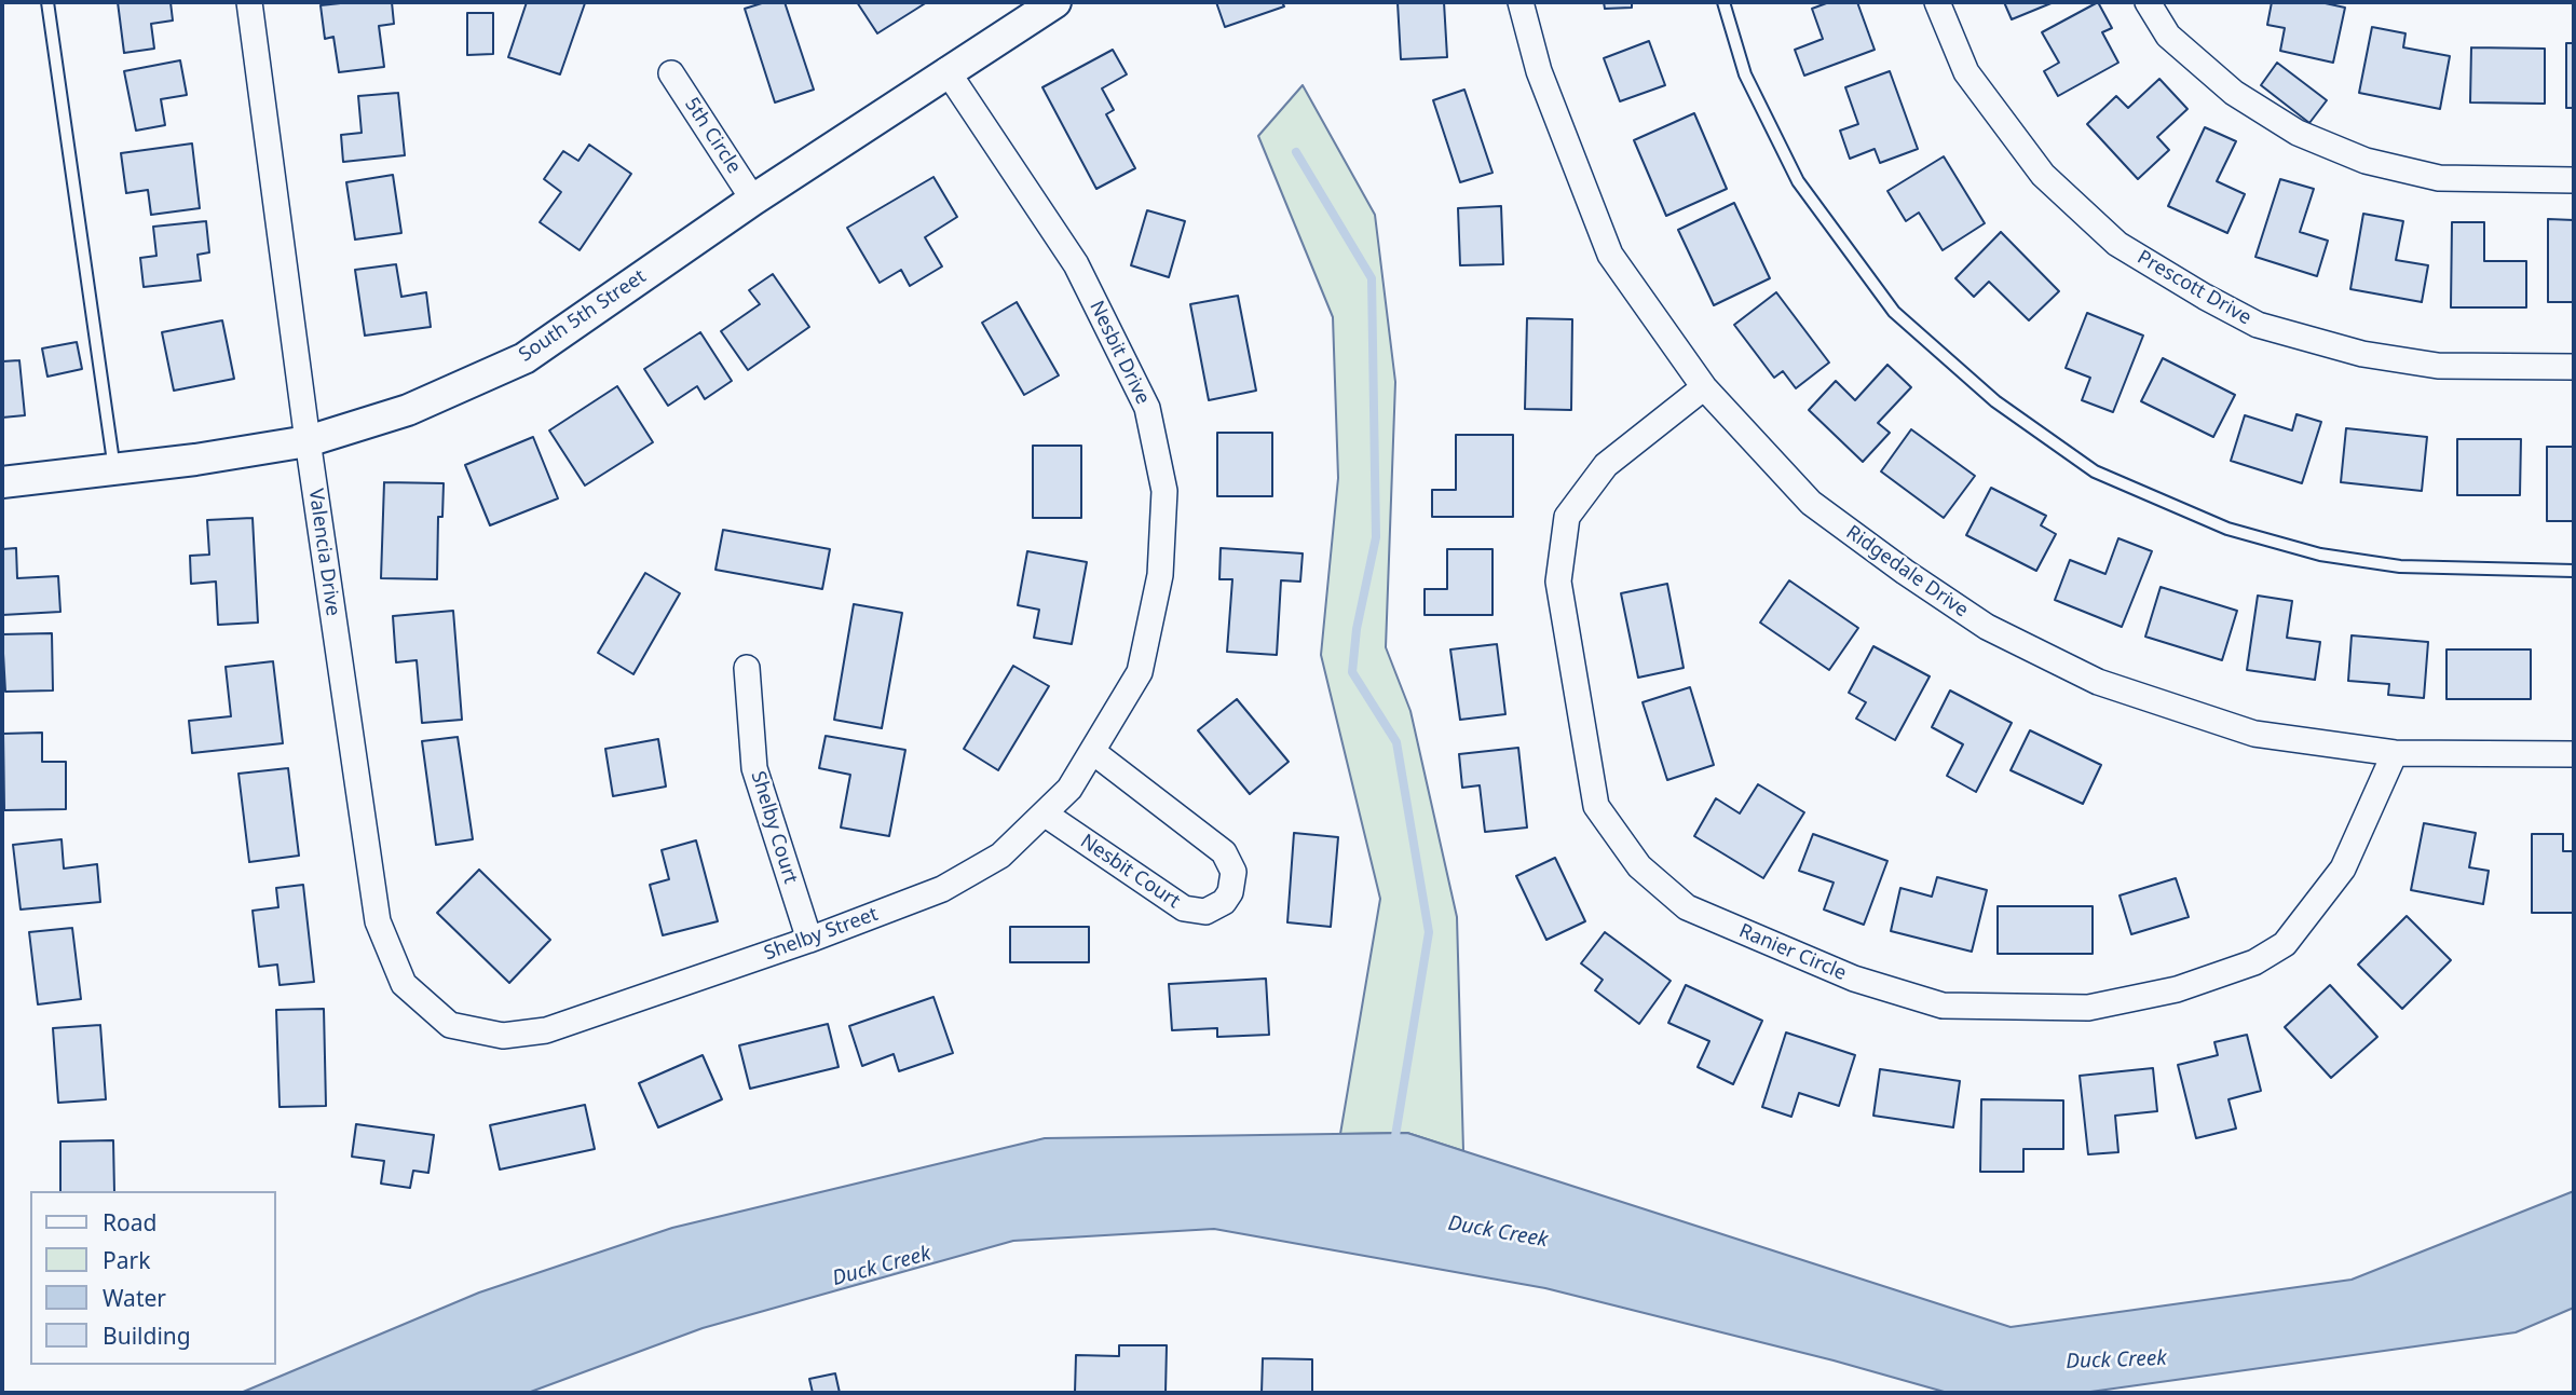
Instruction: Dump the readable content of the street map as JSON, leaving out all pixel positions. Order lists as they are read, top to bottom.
{
  "streets": {
    "street": [
      "5th Circle",
      "Prescott Drive",
      "South 5th Street",
      "Nesbit Drive",
      "Valencia Drive",
      "Ridgedale Drive",
      "Shelby Court",
      "Nesbit Court",
      "Shelby Street",
      "Ranier Circle"
    ]
  },
  "crossings": [
    ["5th Circle", "South 5th Street"],
    ["South 5th Street", "Nesbit Drive"],
    ["South 5th Street", "Valencia Drive"],
    ["Nesbit Drive", "Nesbit Court"],
    ["Nesbit Drive", "Shelby Street"],
    ["Valencia Drive", "Shelby Street"],
    ["Ridgedale Drive", "Ranier Circle"],
    ["Shelby Court", "Shelby Street"],
    ["Nesbit Court", "Shelby Street"]
  ],
  "water": ["Duck Creek"],
  "legend": [
    "Road",
    "Park",
    "Water",
    "Building"
  ]
}
